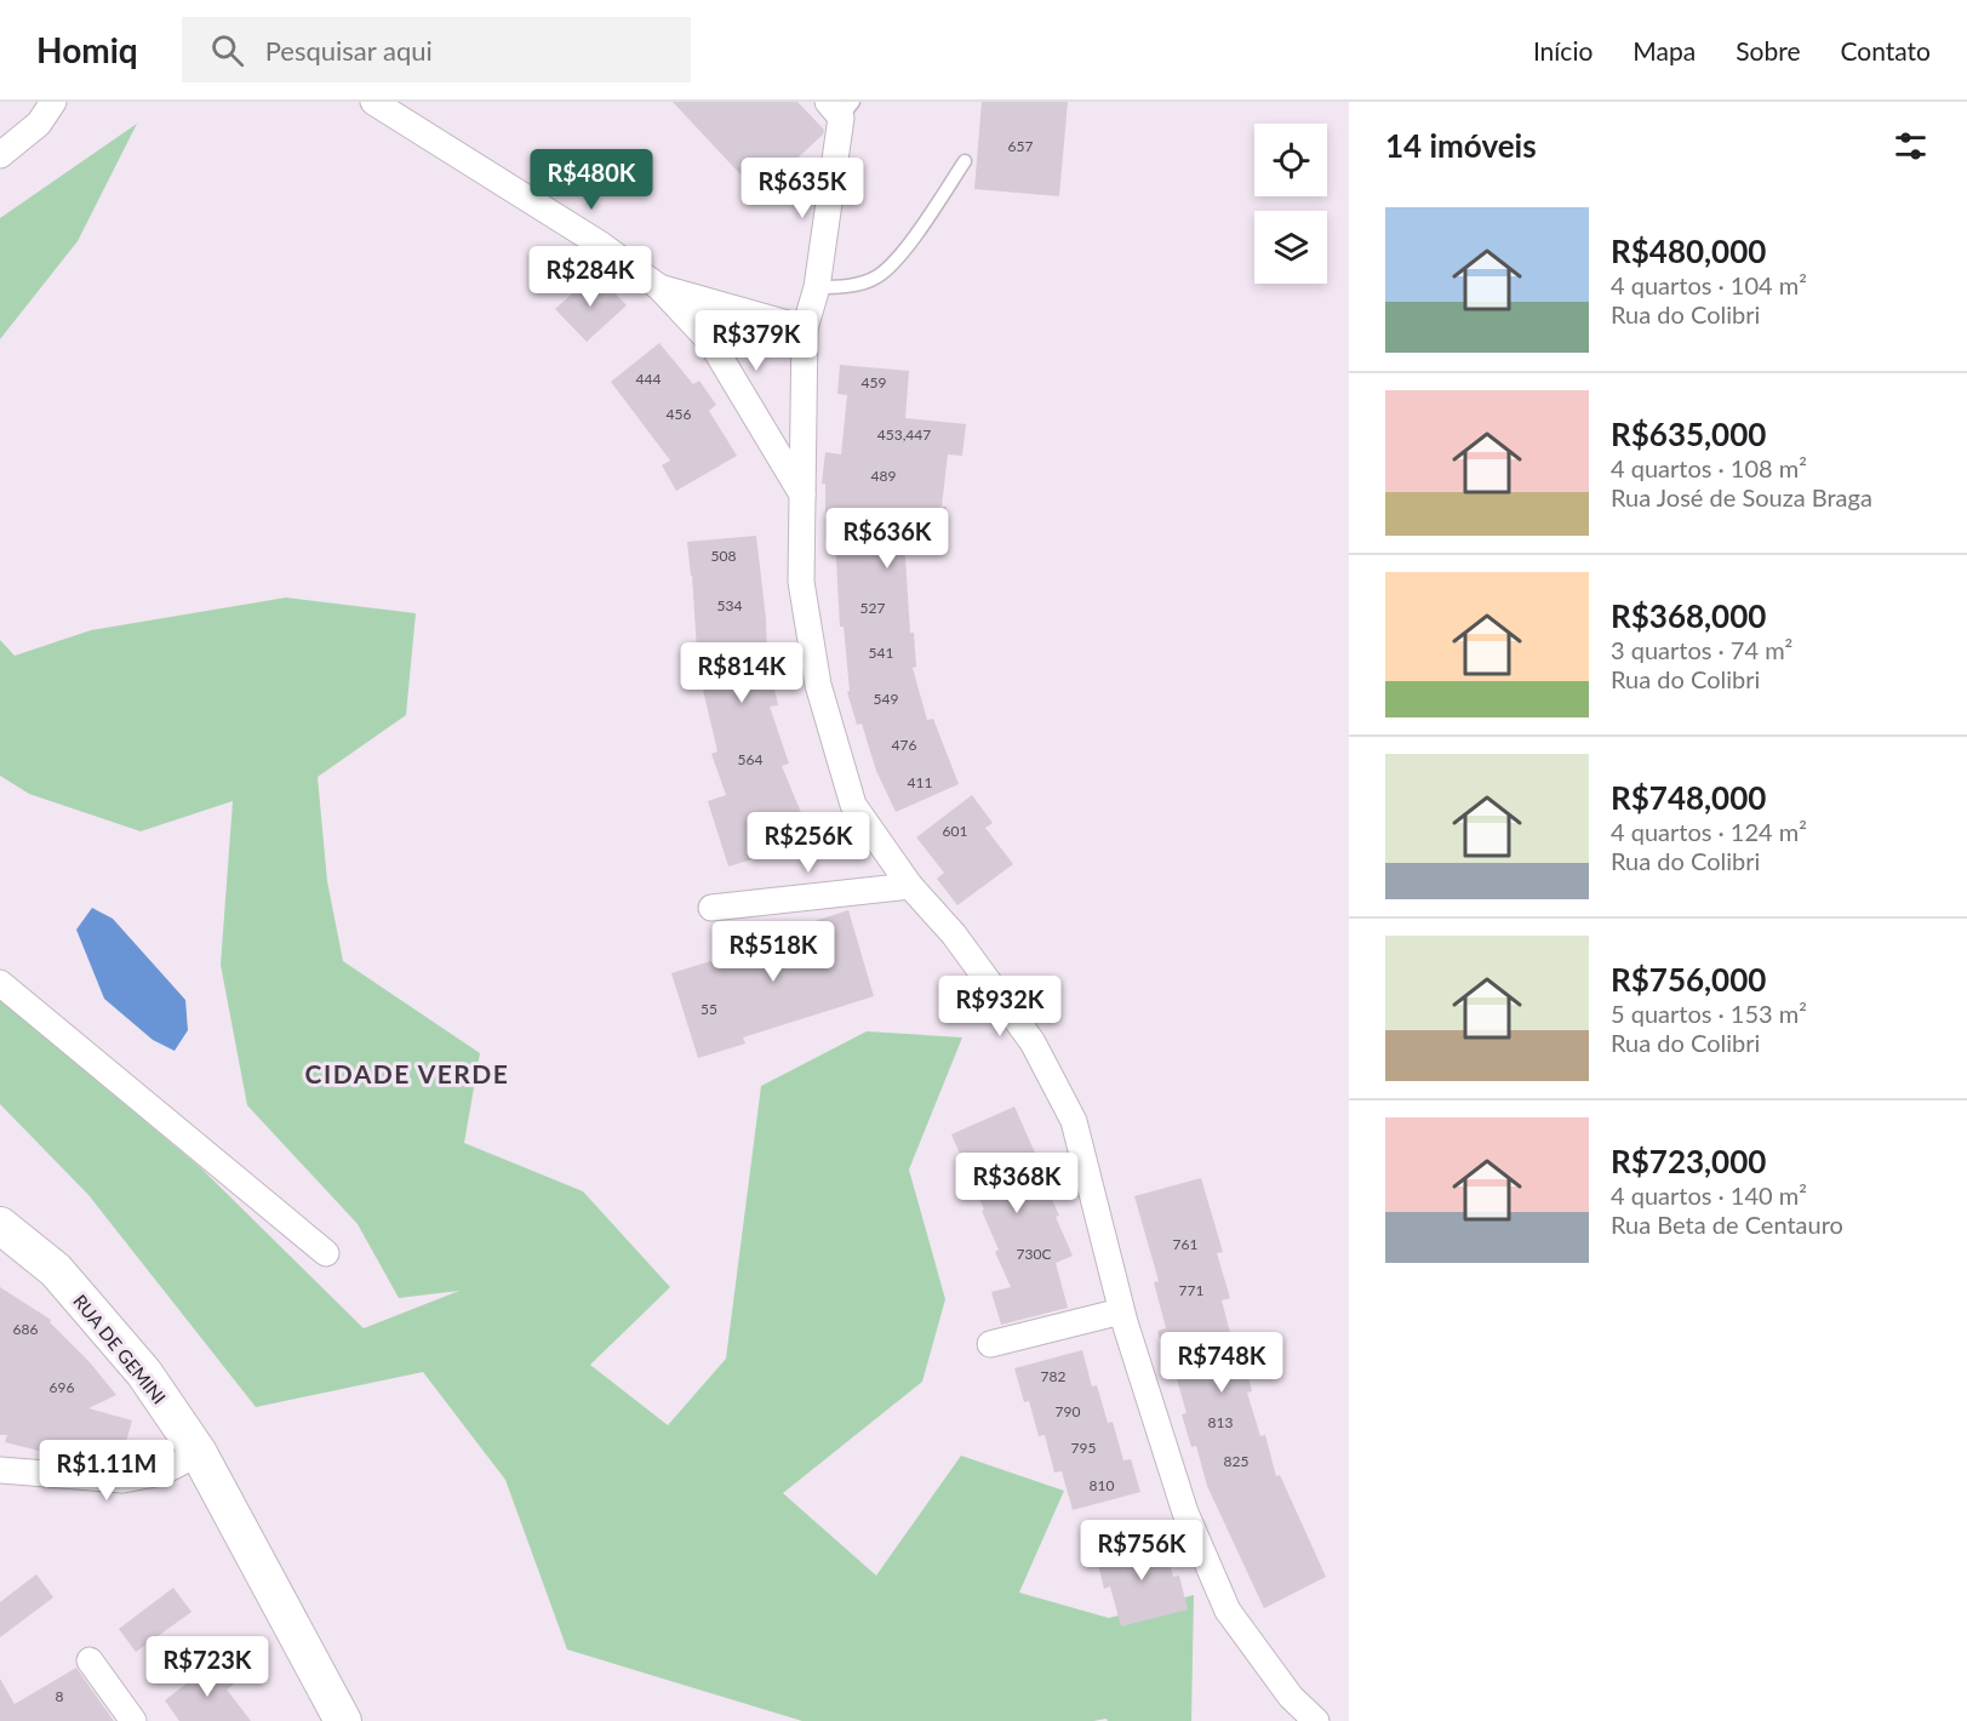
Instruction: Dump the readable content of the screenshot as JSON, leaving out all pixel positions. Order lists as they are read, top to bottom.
{
  "streets": {
    "street": ["RUA DE GEMINI"]
  },
  "districts": ["CIDADE VERDE"],
  "house_numbers": [
    "657",
    "444",
    "459",
    "456",
    "453,447",
    "489",
    "508",
    "534",
    "527",
    "541",
    "549",
    "476",
    "564",
    "411",
    "601",
    "55",
    "761",
    "730C",
    "771",
    "686",
    "782",
    "696",
    "790",
    "813",
    "795",
    "825",
    "810",
    "8"
  ],
  "page": {
    "header": "Homiq",
    "search": "Pesquisar aqui",
    "nav": [
      "Início",
      "Mapa",
      "Sobre",
      "Contato"
    ],
    "heading": "14 imóveis",
    "price": [
      "R$480K",
      "R$635K",
      "R$284K",
      "R$379K",
      "R$636K",
      "R$814K",
      "R$256K",
      "R$518K",
      "R$932K",
      "R$368K",
      "R$748K",
      "R$1.11M",
      "R$756K",
      "R$723K"
    ],
    "list": [
      {
        "name": "R$480,000",
        "note": "4 quartos · 104 m² · Rua do Colibri"
      },
      {
        "name": "R$635,000",
        "note": "4 quartos · 108 m² · Rua José de Souza Braga"
      },
      {
        "name": "R$368,000",
        "note": "3 quartos · 74 m² · Rua do Colibri"
      },
      {
        "name": "R$748,000",
        "note": "4 quartos · 124 m² · Rua do Colibri"
      },
      {
        "name": "R$756,000",
        "note": "5 quartos · 153 m² · Rua do Colibri"
      },
      {
        "name": "R$723,000",
        "note": "4 quartos · 140 m² · Rua Beta de Centauro"
      }
    ]
  }
}
